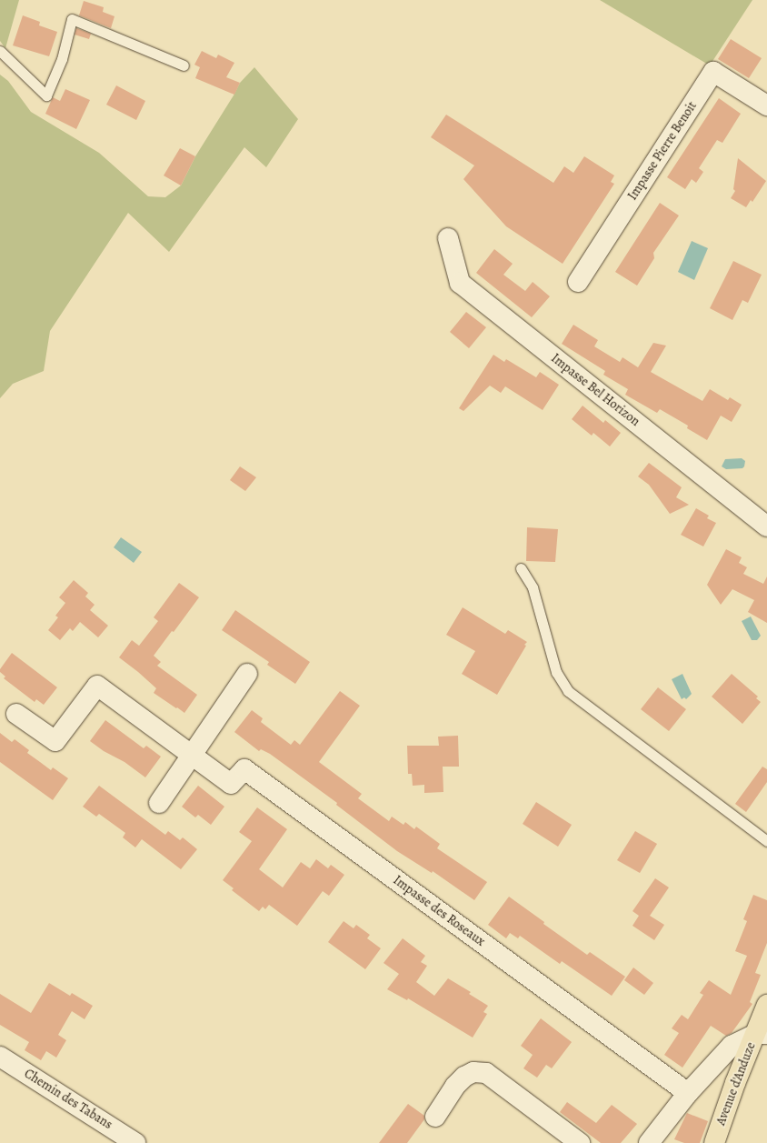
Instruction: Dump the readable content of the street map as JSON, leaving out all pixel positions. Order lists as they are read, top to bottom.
{
  "streets": {
    "main road": ["Avenue d'Anduze"],
    "street": [
      "Impasse Pierre Benoit",
      "Impasse Bel Horizon",
      "Impasse des Roseaux",
      "Chemin des Tabans"
    ]
  }
}
